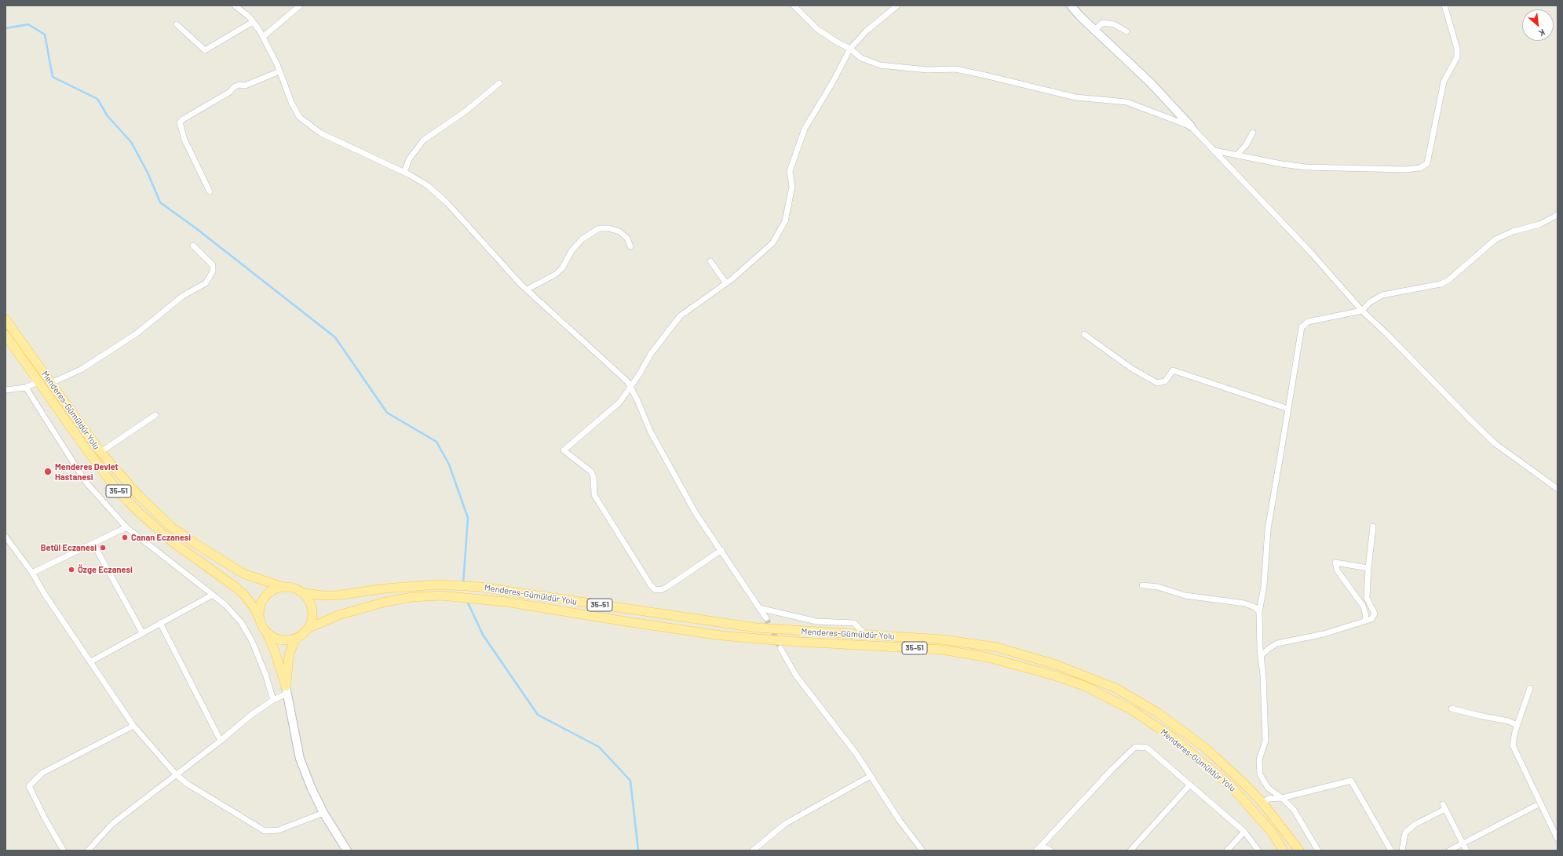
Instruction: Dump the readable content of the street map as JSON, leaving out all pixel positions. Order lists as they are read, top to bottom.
{
  "streets": {
    "main road": ["Menderes-Gümüldür Yolu", "35-51"]
  },
  "crossings": [
    ["Menderes-Gümüldür Yolu", "35-51"]
  ],
  "places": [
    "Menderes Devlet Hastanesi",
    "Canan Eczanesi",
    "Betül Eczanesi",
    "Özge Eczanesi"
  ],
  "north": "bottom right"
}
